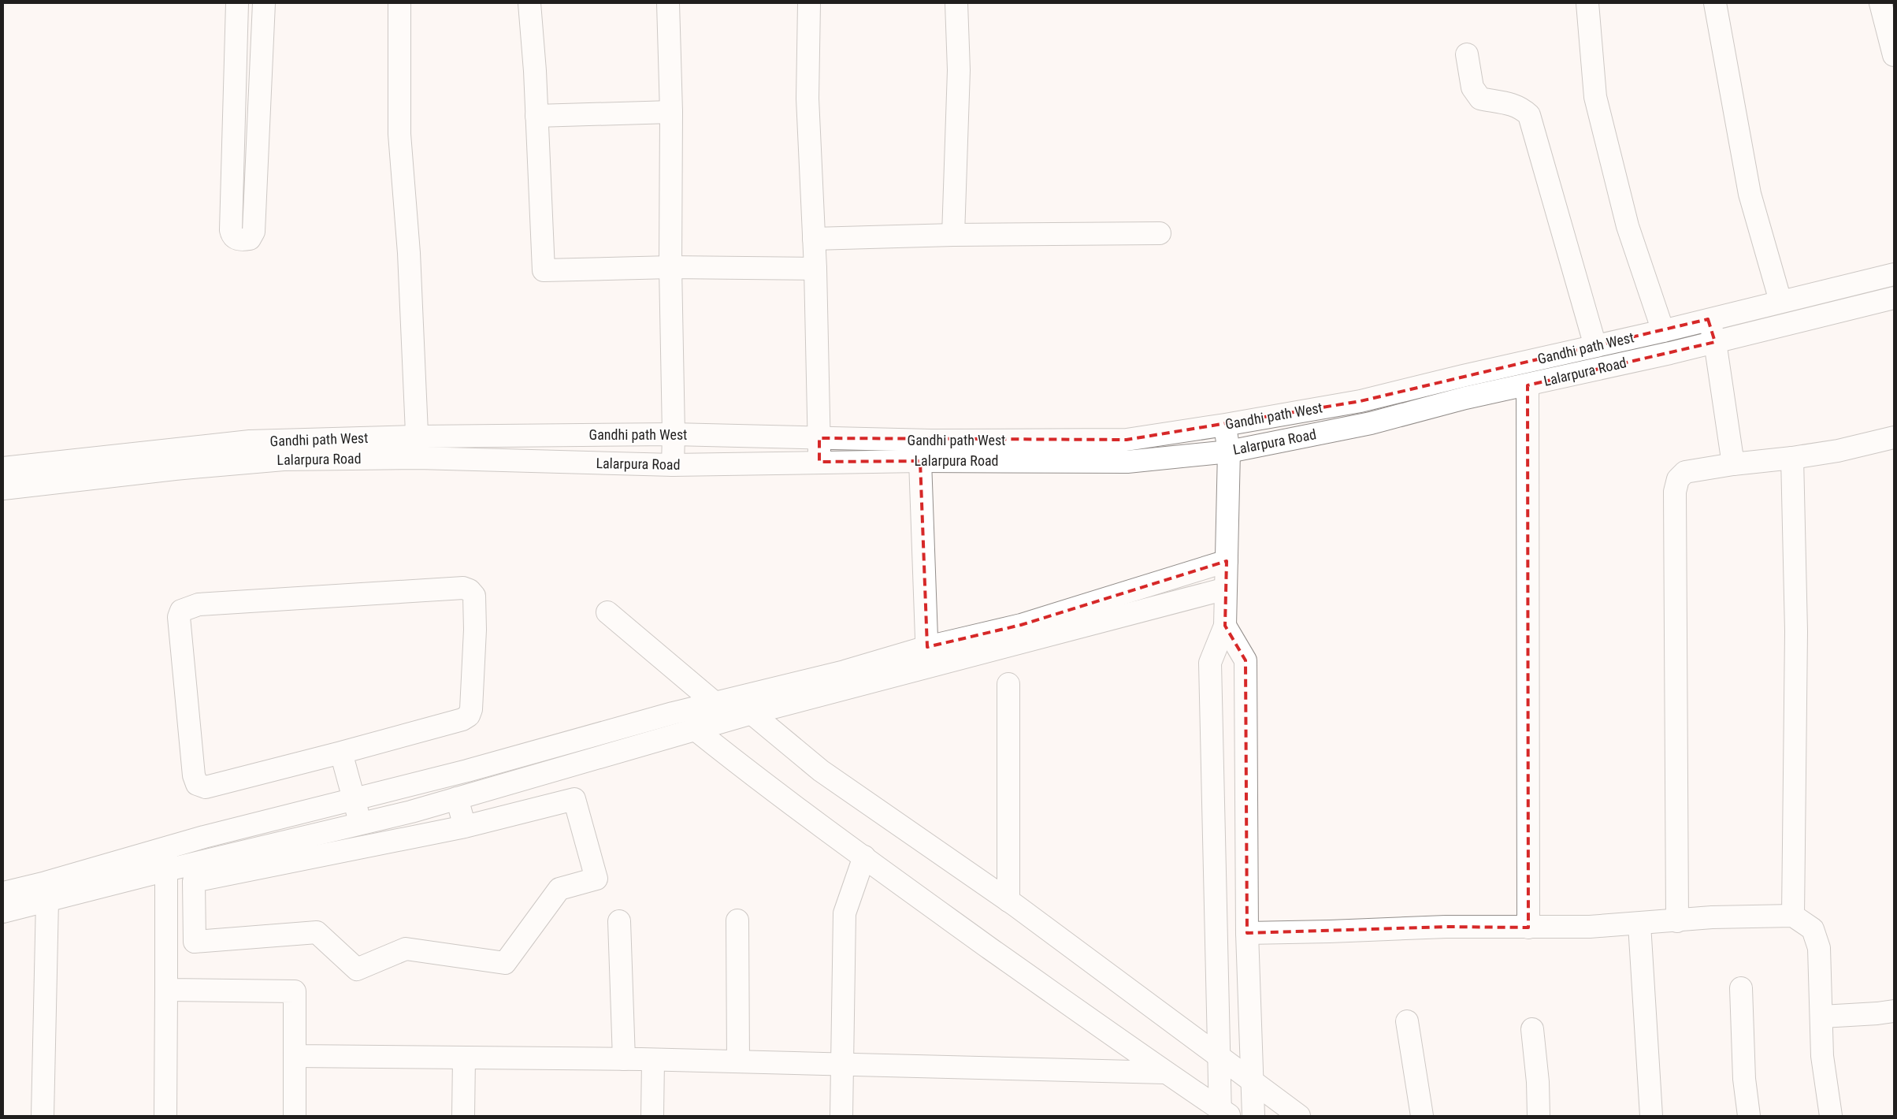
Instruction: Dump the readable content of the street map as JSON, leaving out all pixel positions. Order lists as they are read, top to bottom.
{
  "streets": {
    "street": ["Gandhi path West", "Lalarpura Road"]
  }
}
